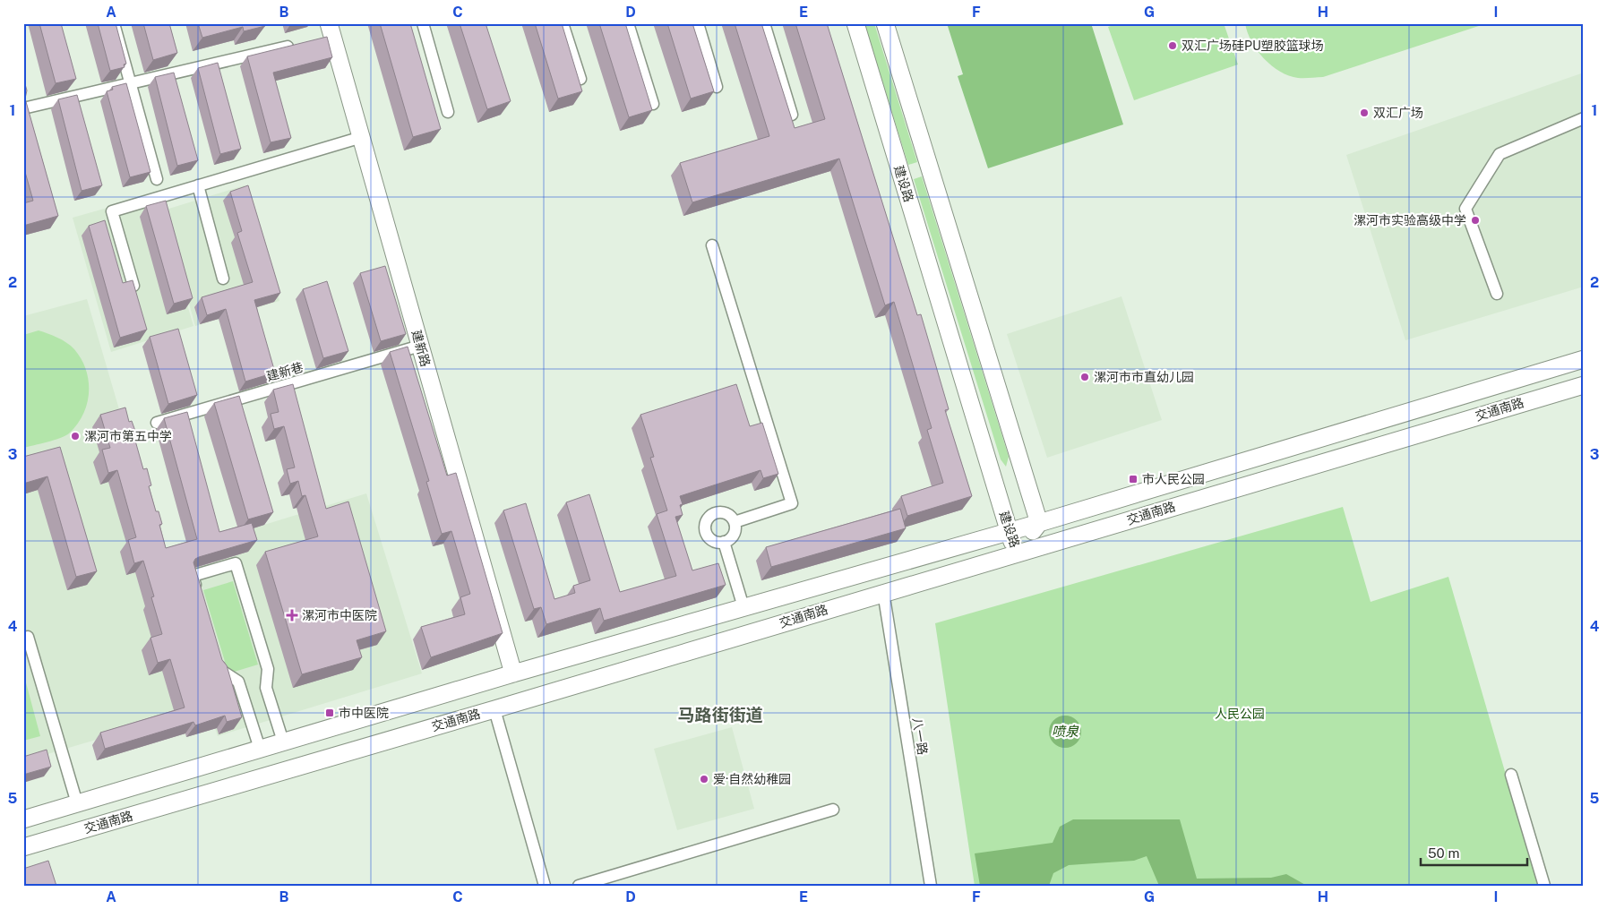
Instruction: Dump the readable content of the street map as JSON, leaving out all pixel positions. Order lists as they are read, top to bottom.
{
  "streets": {
    "main road": ["建设路", "建新路", "交通南路"],
    "street": ["建新巷", "八一路"]
  },
  "crossings": [
    ["建设路", "交通南路"],
    ["建新路", "建新巷"],
    ["建新路", "交通南路"],
    ["交通南路", "八一路"]
  ],
  "districts": ["马路街街道"],
  "water": ["喷泉"],
  "parks": ["人民公园"],
  "places": {
    "other": [
      "双汇广场硅PU塑胶篮球场",
      "双汇广场",
      "漯河市实验高级中学",
      "漯河市市直幼儿园",
      "漯河市第五中学",
      "爱·自然幼稚园"
    ],
    "transit": ["市人民公园", "市中医院"],
    "health": ["漯河市中医院"]
  },
  "scale_bar": "50 m",
  "grid": {
    "columns": [
      "A",
      "B",
      "C",
      "D",
      "E",
      "F",
      "G",
      "H",
      "I"
    ],
    "rows": [
      "1",
      "2",
      "3",
      "4",
      "5"
    ]
  }
}
